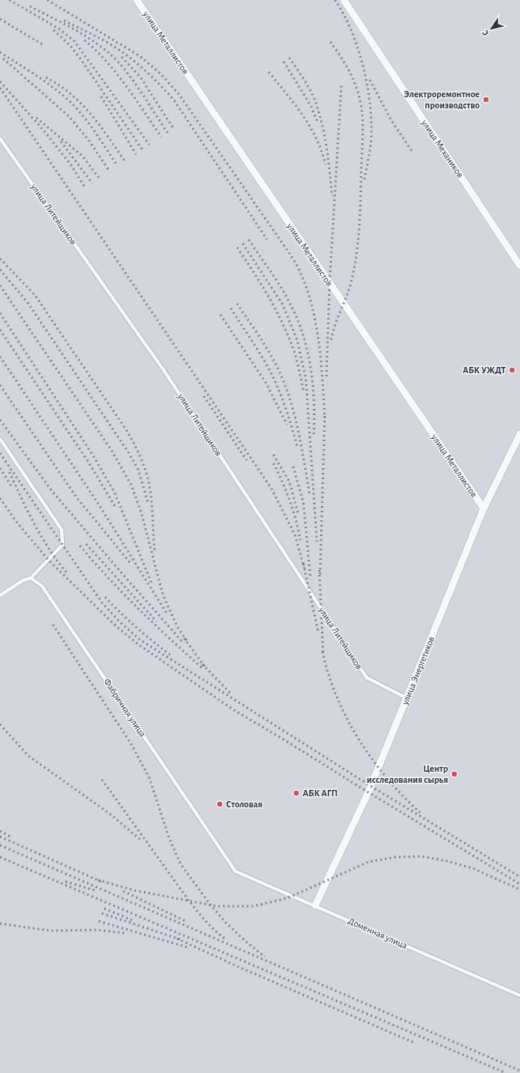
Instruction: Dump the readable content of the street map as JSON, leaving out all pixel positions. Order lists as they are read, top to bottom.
{
  "streets": {
    "street": ["улица Металлистов", "улица Механиков", "улица Энергетиков"],
    "lane": ["улица Литейщиков", "Фабричная улица", "Доменная улица"]
  },
  "crossings": [
    ["улица Металлистов", "улица Энергетиков"],
    ["улица Литейщиков", "улица Энергетиков"],
    ["улица Энергетиков", "Доменная улица"],
    ["Фабричная улица", "Доменная улица"]
  ],
  "places": [
    "Электроремонтное производство",
    "АБК УЖДТ",
    "Центр исследования сырья",
    "АБК АГП",
    "Столовая"
  ],
  "north": "bottom left"
}
